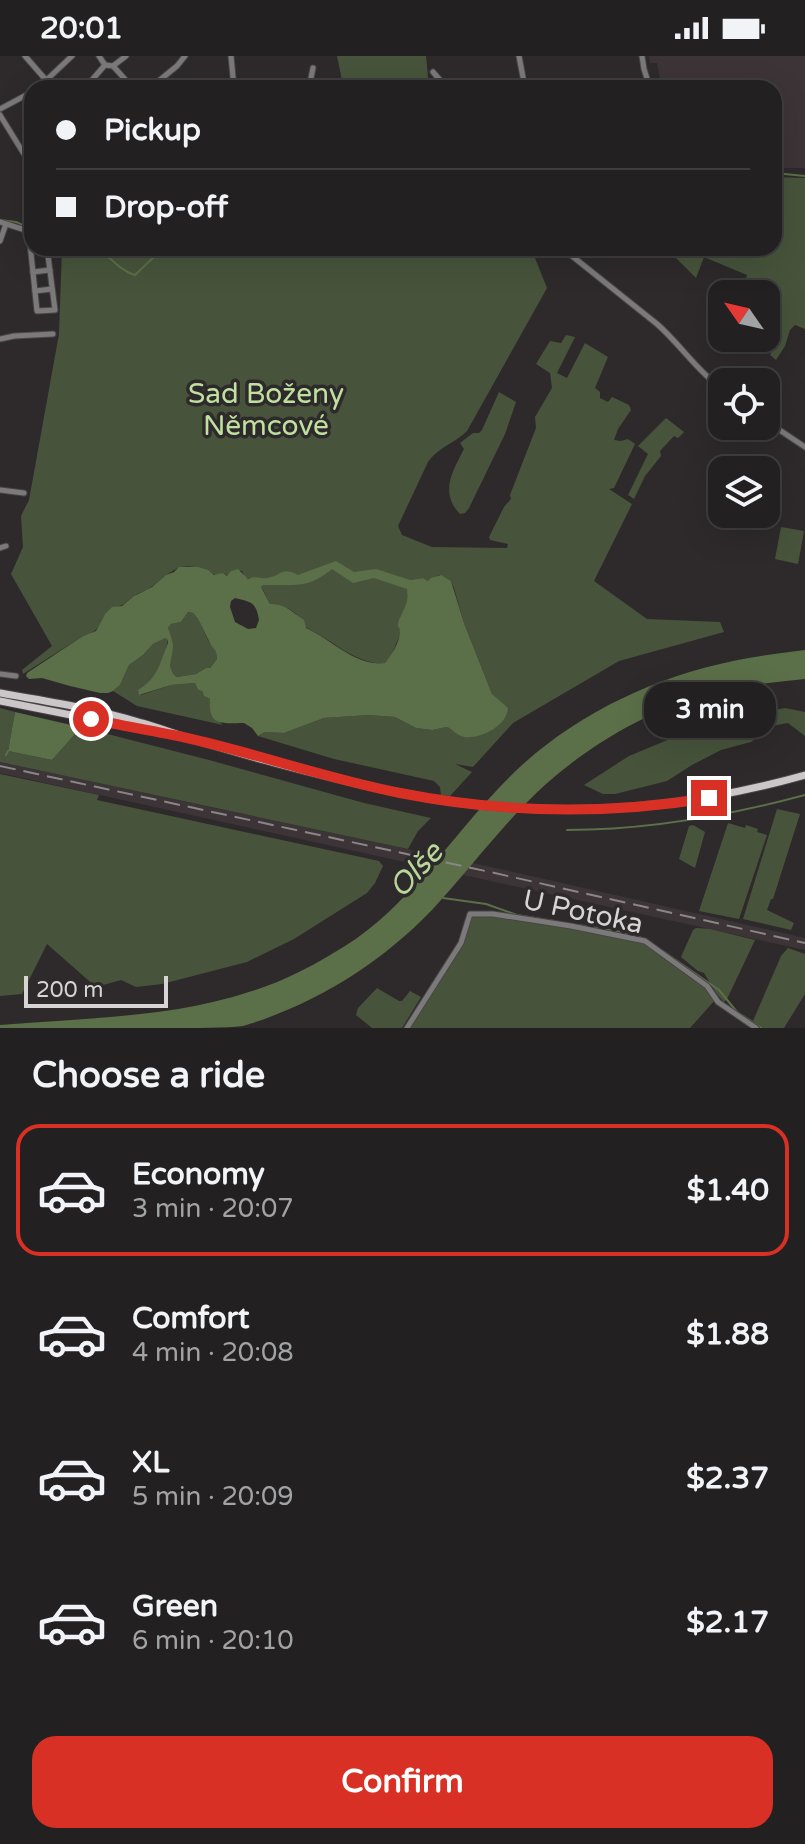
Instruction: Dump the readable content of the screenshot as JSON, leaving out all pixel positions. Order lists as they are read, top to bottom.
{
  "streets": {
    "street": ["U Potoka"]
  },
  "water": ["Olše"],
  "parks": ["Sad Boženy Němcové"],
  "scale_bar": "200 m",
  "north": "top left",
  "page": {
    "status": "20:01",
    "banner": ["Pickup", "Drop-off"],
    "bubble": "3 min",
    "scale": "200 m",
    "heading": "Choose a ride",
    "list": [
      {
        "name": "Economy",
        "note": "3 min · 20:07",
        "value": "$1.40"
      },
      {
        "name": "Comfort",
        "note": "4 min · 20:08",
        "value": "$1.88"
      },
      {
        "name": "XL",
        "note": "5 min · 20:09",
        "value": "$2.37"
      },
      {
        "name": "Green",
        "note": "6 min · 20:10",
        "value": "$2.17"
      }
    ],
    "buttons": "Confirm"
  }
}
